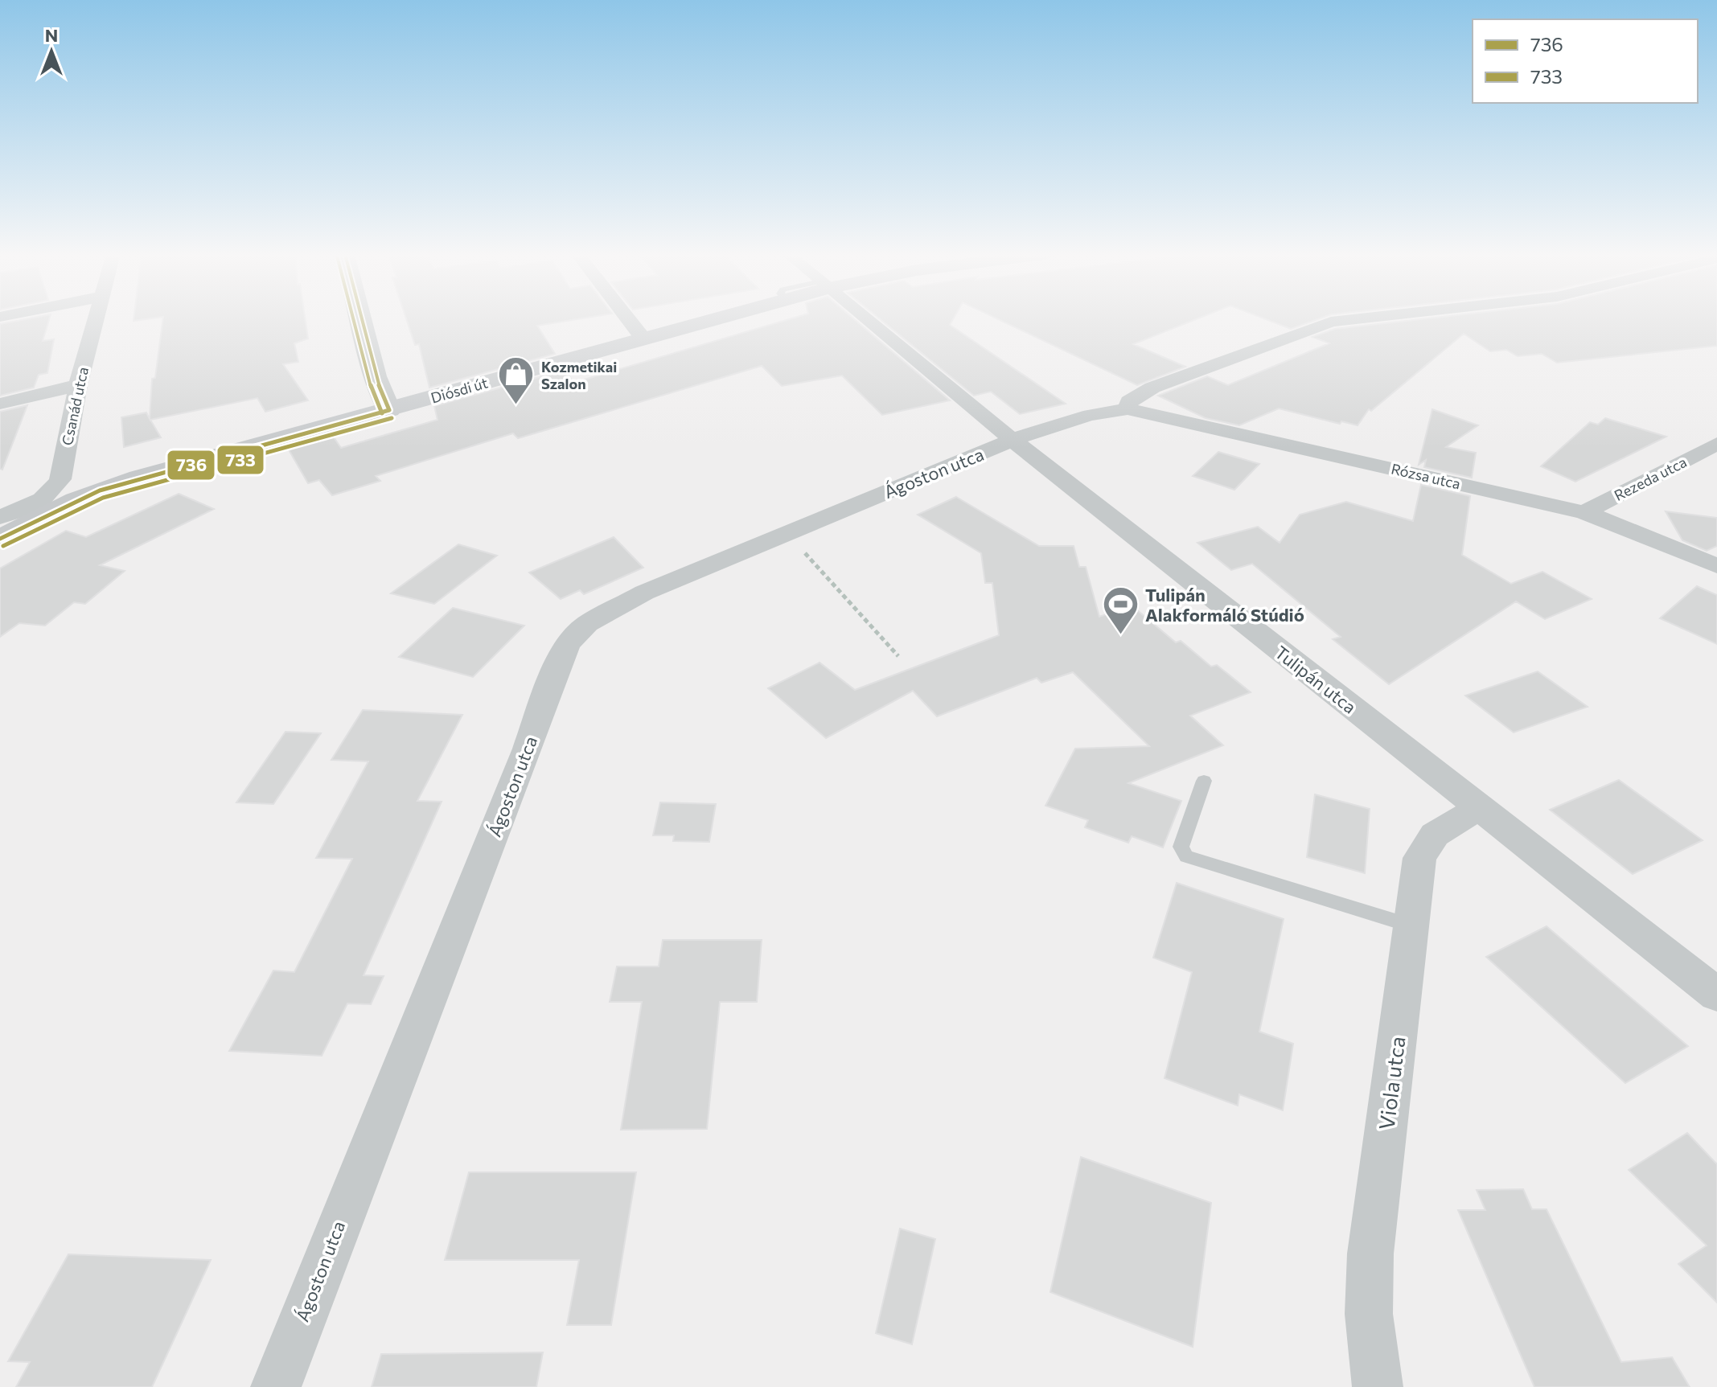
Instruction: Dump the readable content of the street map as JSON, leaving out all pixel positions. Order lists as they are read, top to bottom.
{
  "streets": {
    "main road": ["Diósdi út"],
    "street": [
      "Csanád utca",
      "Ágoston utca",
      "Rózsa utca",
      "Rezeda utca",
      "Tulipán utca",
      "Viola utca"
    ]
  },
  "crossings": [
    ["Ágoston utca", "Rózsa utca"],
    ["Ágoston utca", "Tulipán utca"],
    ["Rózsa utca", "Rezeda utca"],
    ["Tulipán utca", "Viola utca"]
  ],
  "places": {
    "shop": ["Kozmetikai Szalon"],
    "sports": ["Tulipán Alakformáló Stúdió"]
  },
  "lines": ["transit line 736", "transit line 733"],
  "legend": ["736", "733"],
  "north": "top"
}
